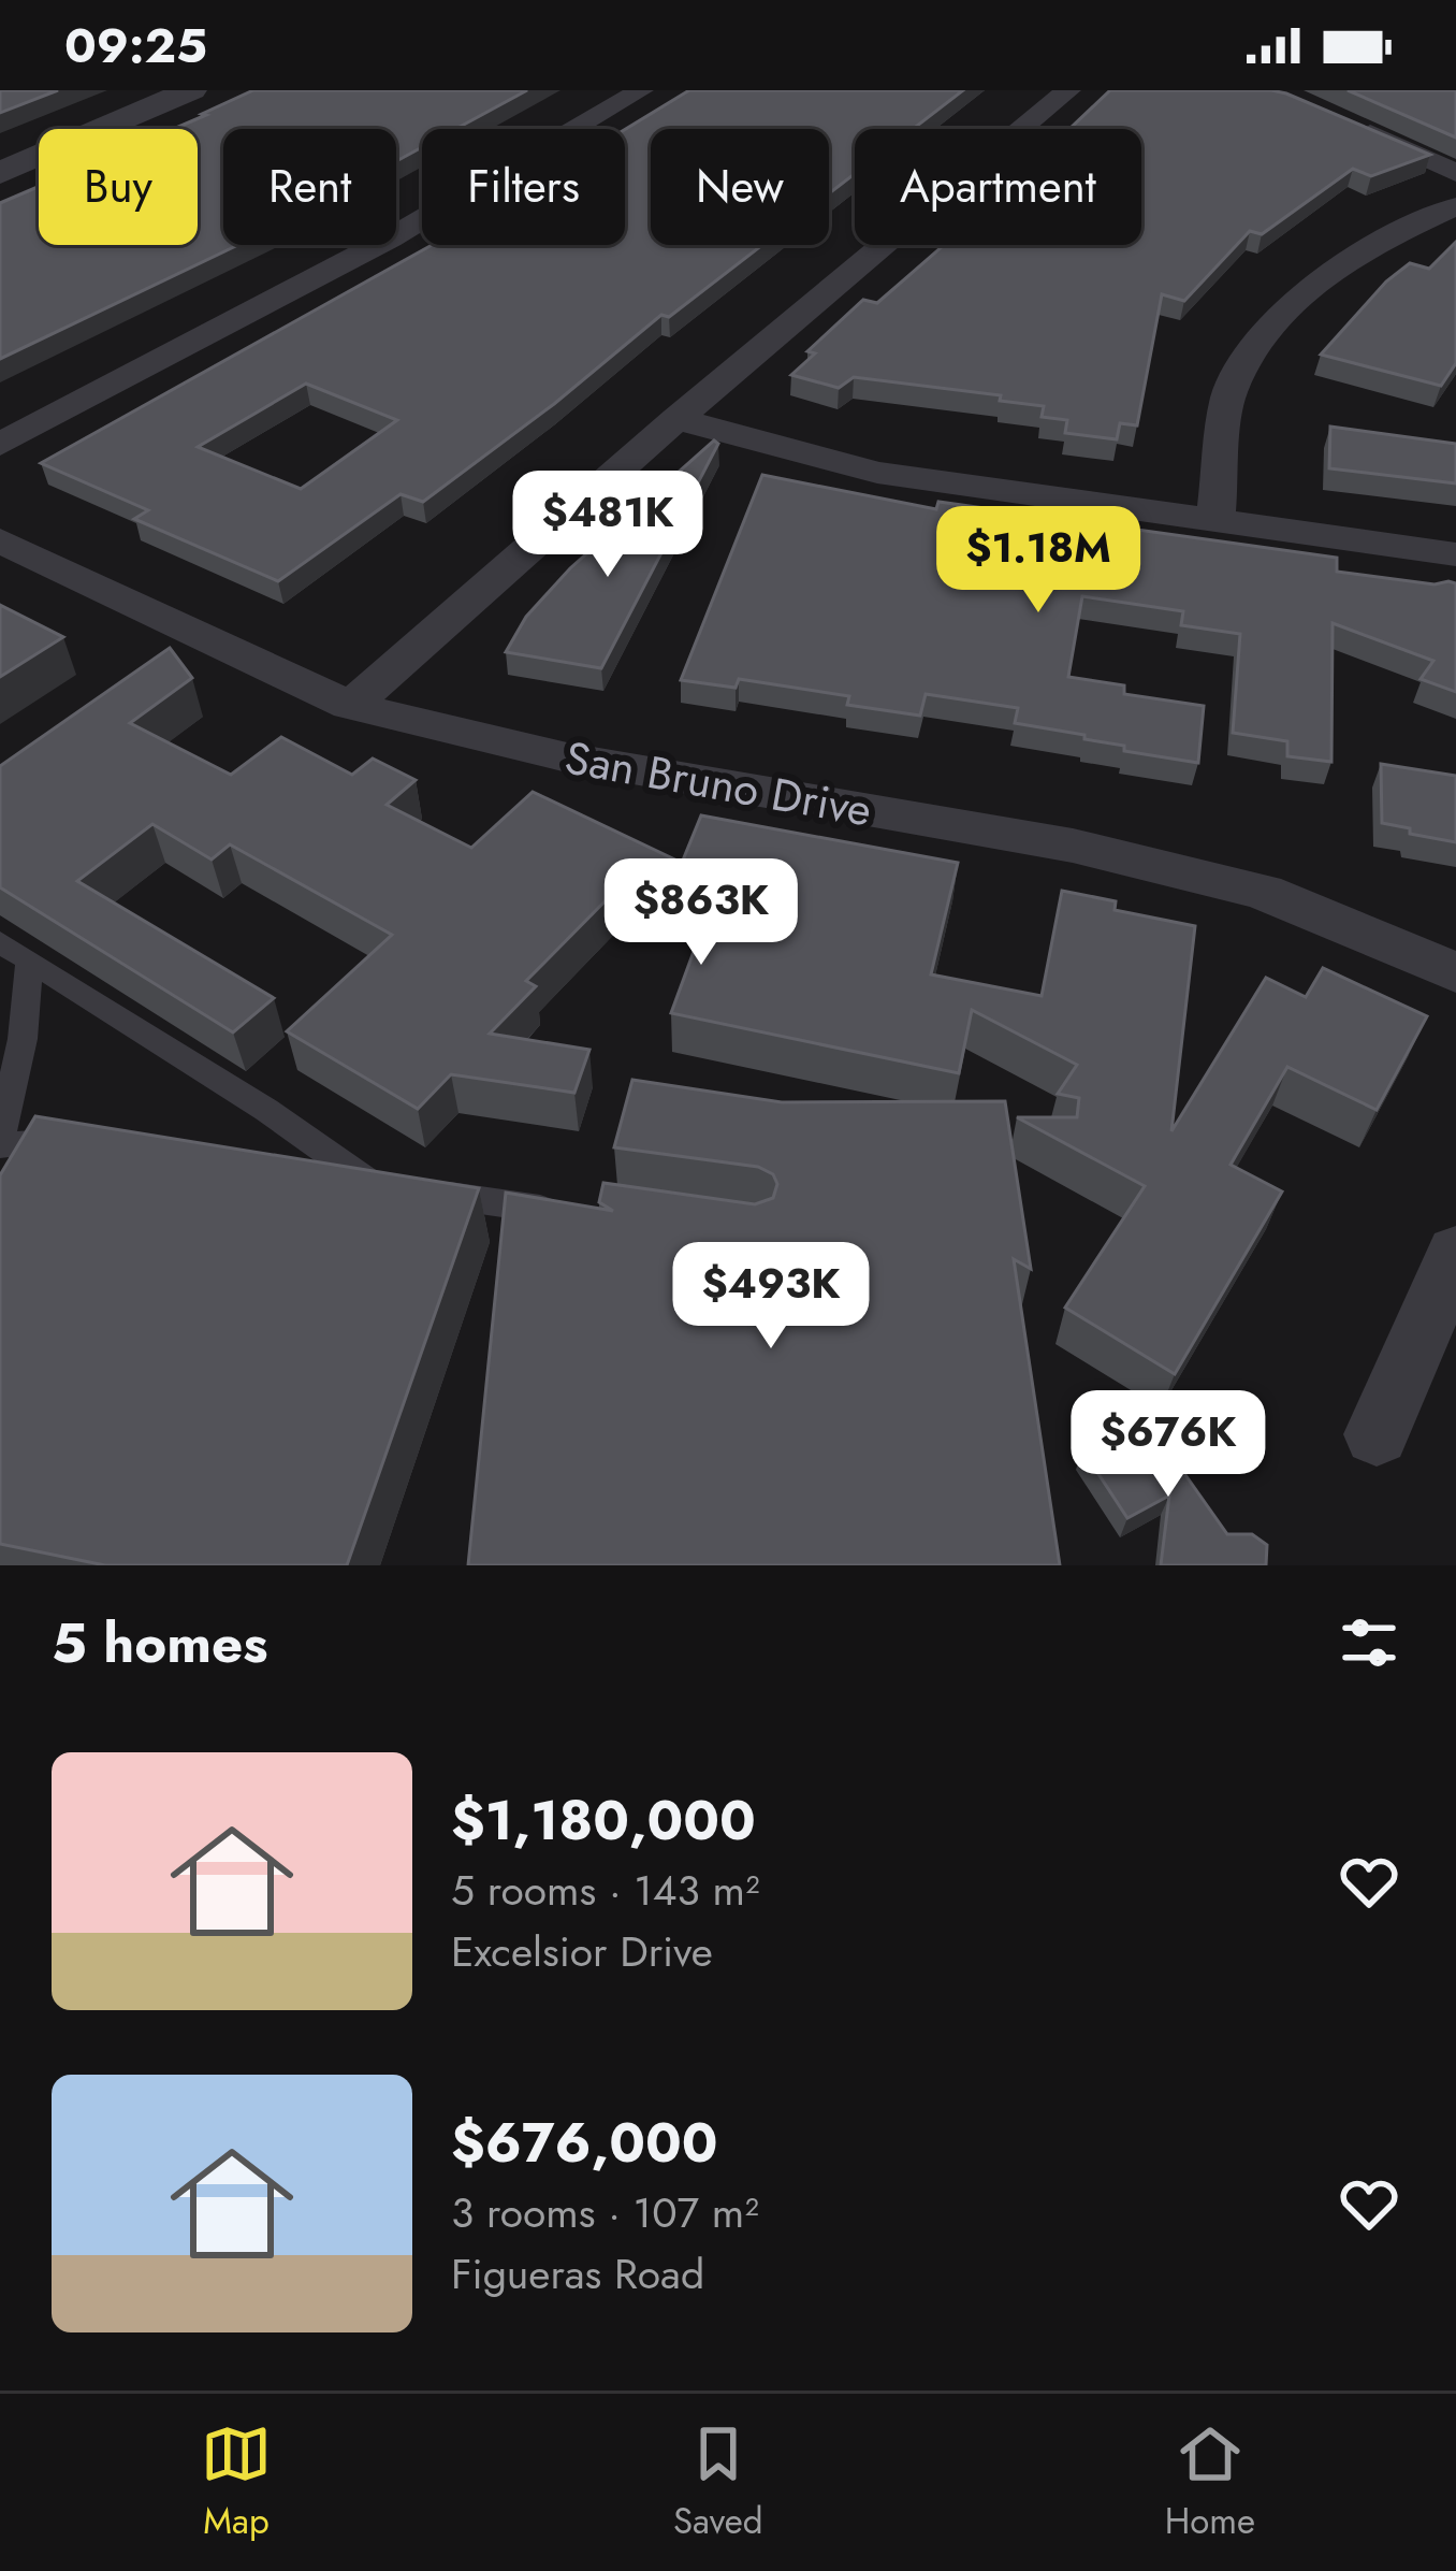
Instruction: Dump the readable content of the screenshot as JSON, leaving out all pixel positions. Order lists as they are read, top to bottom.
{
  "streets": {
    "street": ["San Bruno Drive"]
  },
  "page": {
    "status": "09:25",
    "chip": [
      "Buy",
      "Rent",
      "Filters",
      "New",
      "Apartment"
    ],
    "price": [
      "$481K",
      "$1.18M",
      "$863K",
      "$493K",
      "$676K"
    ],
    "heading": "5 homes",
    "list": [
      {
        "name": "$1,180,000",
        "note": "5 rooms · 143 m² · Excelsior Drive"
      },
      {
        "name": "$676,000",
        "note": "3 rooms · 107 m² · Figueras Road"
      }
    ],
    "tabs": ["Map", "Saved", "Home"]
  }
}
